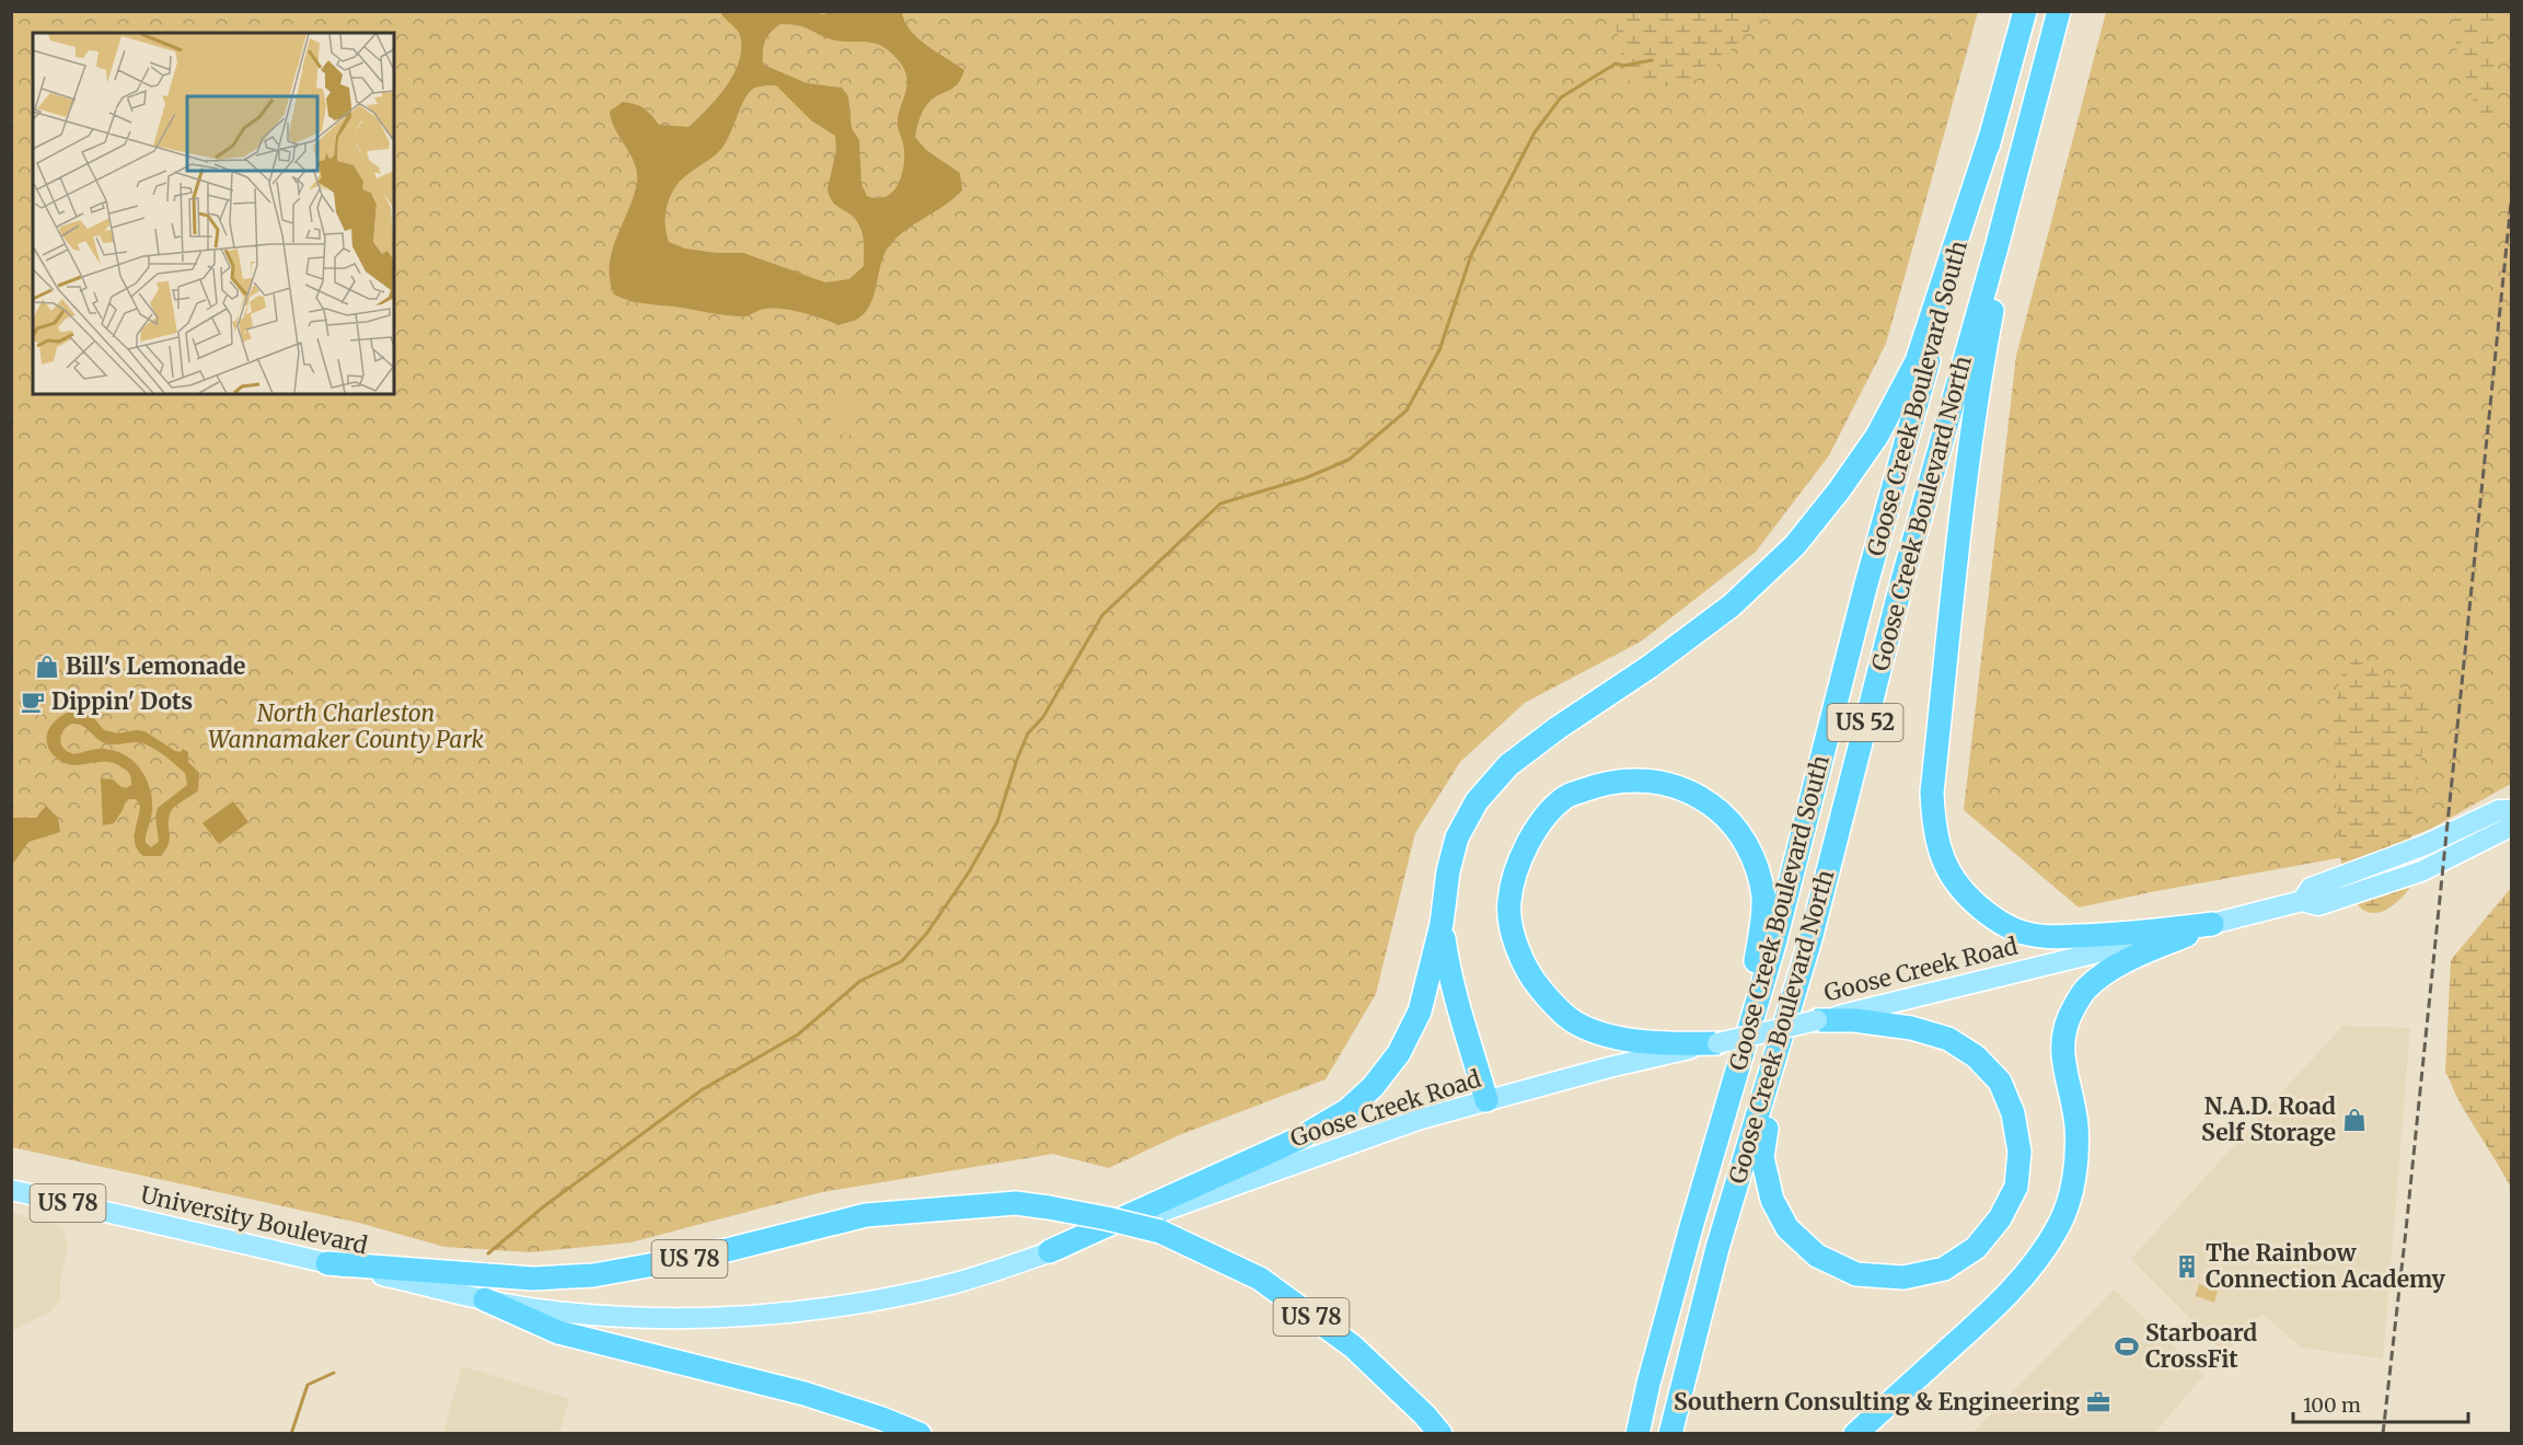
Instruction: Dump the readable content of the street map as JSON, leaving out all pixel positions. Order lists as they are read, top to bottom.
{
  "streets": {
    "highway": [
      "Goose Creek Boulevard South",
      "Goose Creek Boulevard North",
      "US 52",
      "US 78"
    ],
    "main road": ["Goose Creek Road", "University Boulevard"]
  },
  "crossings": [
    ["Goose Creek Road", "US 78"],
    ["Goose Creek Road", "University Boulevard"],
    ["US 78", "University Boulevard"]
  ],
  "parks": ["North Charleston Wannamaker County Park"],
  "places": {
    "shop": ["Bill's Lemonade", "N.A.D. Road Self Storage"],
    "cafe": ["Dippin' Dots"],
    "building": ["The Rainbow Connection Academy"],
    "sports": ["Starboard CrossFit"],
    "office": ["Southern Consulting & Engineering"]
  },
  "scale_bar": "100 m"
}
